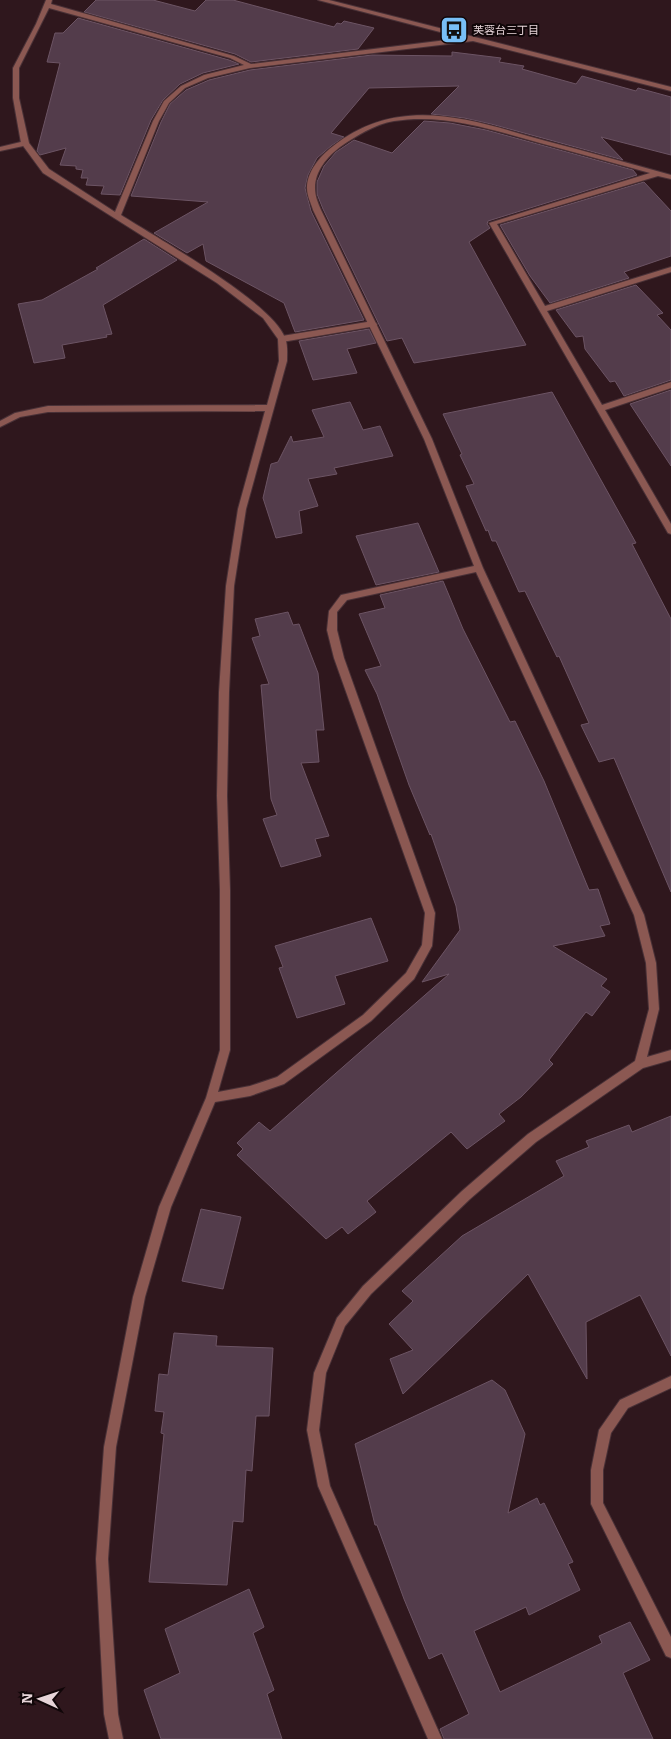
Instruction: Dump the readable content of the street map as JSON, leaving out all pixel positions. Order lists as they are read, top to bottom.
{
  "places": {
    "bus stop": ["芙蓉台三丁目"]
  },
  "north": "left"
}
